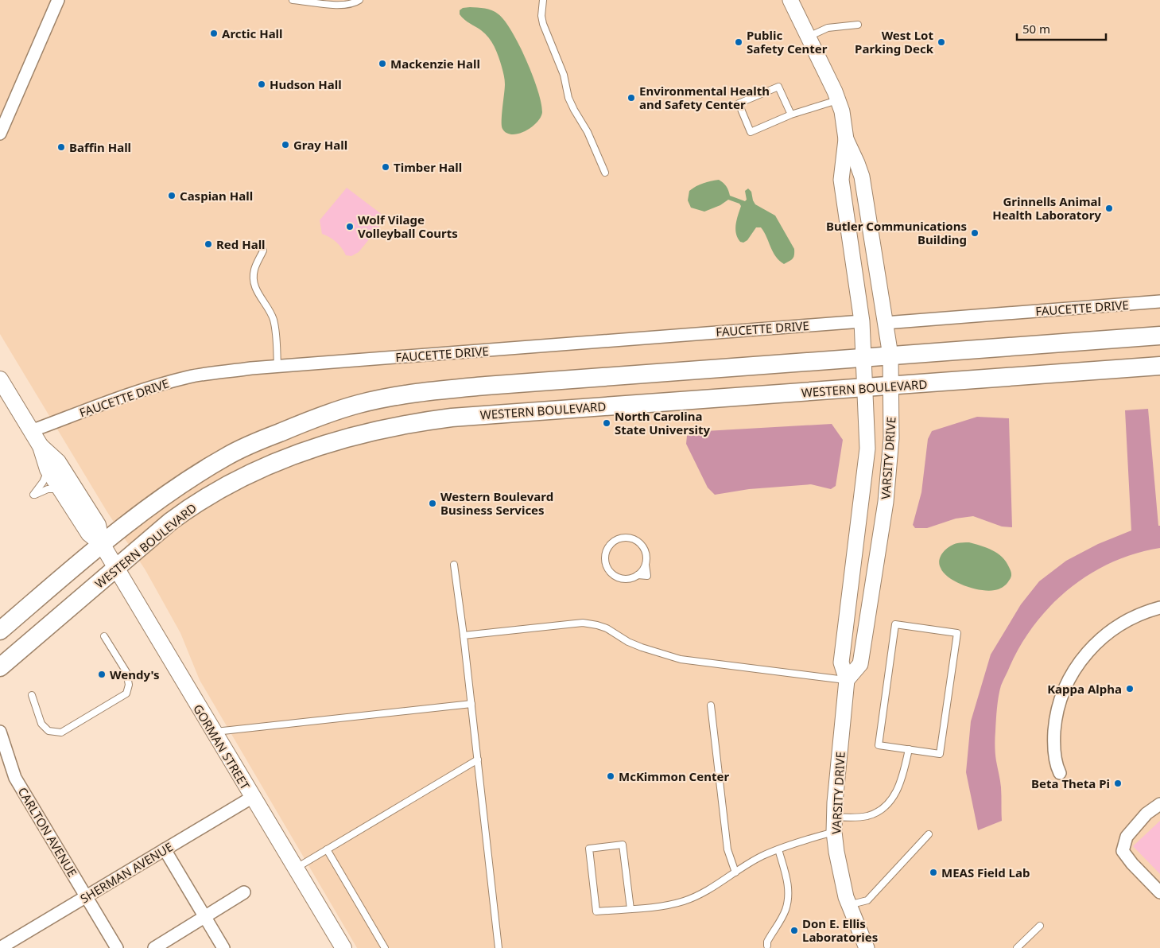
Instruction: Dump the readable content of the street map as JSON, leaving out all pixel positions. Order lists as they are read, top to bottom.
{
  "streets": {
    "main road": ["WESTERN BOULEVARD", "GORMAN STREET"],
    "street": [
      "FAUCETTE DRIVE",
      "VARSITY DRIVE",
      "CARLTON AVENUE",
      "SHERMAN AVENUE"
    ]
  },
  "crossings": [
    ["FAUCETTE DRIVE", "VARSITY DRIVE"],
    ["FAUCETTE DRIVE", "GORMAN STREET"],
    ["WESTERN BOULEVARD", "VARSITY DRIVE"],
    ["WESTERN BOULEVARD", "GORMAN STREET"],
    ["GORMAN STREET", "SHERMAN AVENUE"],
    ["CARLTON AVENUE", "SHERMAN AVENUE"]
  ],
  "places": [
    "Arctic Hall",
    "Public Safety Center",
    "West Lot Parking Deck",
    "Mackenzie Hall",
    "Hudson Hall",
    "Environmental Health and Safety Center",
    "Gray Hall",
    "Baffin Hall",
    "Timber Hall",
    "Caspian Hall",
    "Grinnells Animal Health Laboratory",
    "Wolf Vilage Volleyball Courts",
    "Butler Communications Building",
    "Red Hall",
    "North Carolina State University",
    "Western Boulevard Business Services",
    "Wendy's",
    "Kappa Alpha",
    "McKimmon Center",
    "Beta Theta Pi",
    "MEAS Field Lab",
    "Don E. Ellis Laboratories"
  ],
  "scale_bar": "50 m"
}
